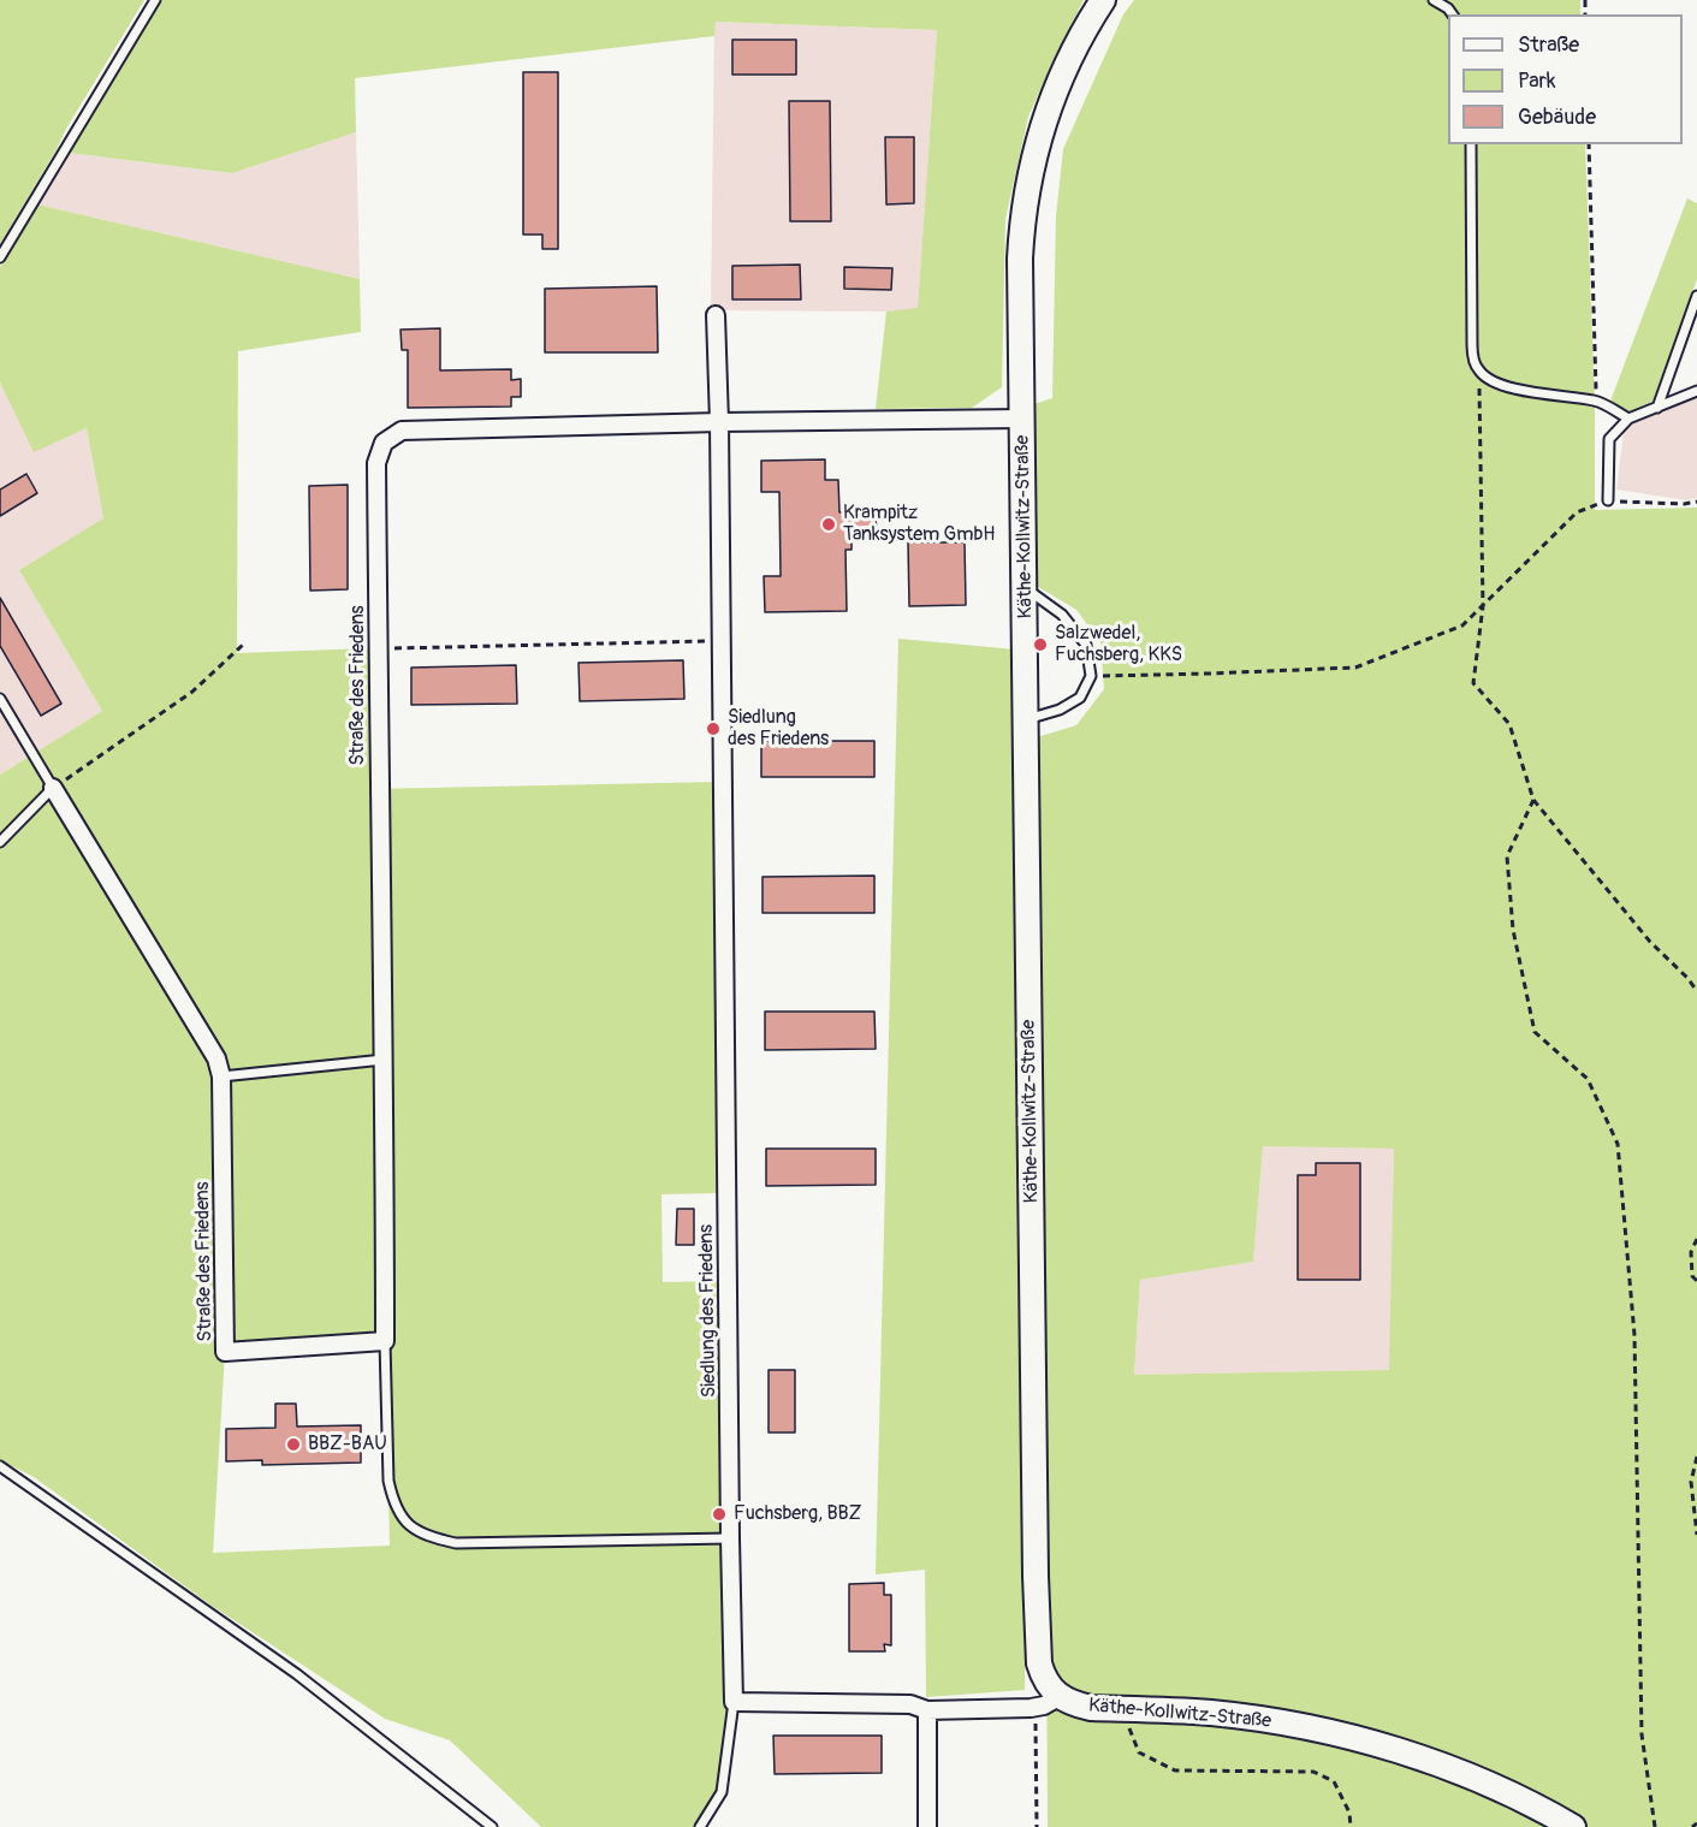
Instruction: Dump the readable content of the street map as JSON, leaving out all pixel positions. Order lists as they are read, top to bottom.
{
  "streets": {
    "main road": ["Käthe-Kollwitz-Straße"],
    "street": ["Straße des Friedens", "Siedlung des Friedens"]
  },
  "crossings": [
    ["Straße des Friedens", "Siedlung des Friedens"]
  ],
  "places": [
    "Krampitz Tanksystem GmbH",
    "Salzwedel, Fuchsberg, KKS",
    "Siedlung des Friedens",
    "BBZ-BAU",
    "Fuchsberg, BBZ"
  ],
  "legend": ["Straße", "Park", "Gebäude"]
}
